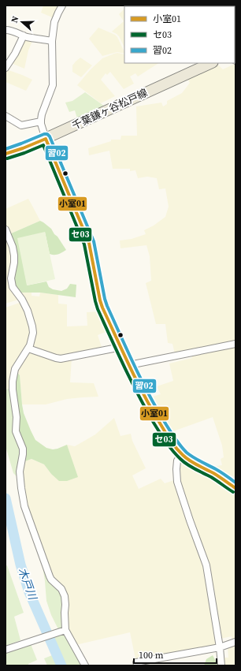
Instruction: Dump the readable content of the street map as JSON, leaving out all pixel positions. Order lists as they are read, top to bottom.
{
  "streets": {
    "main road": ["千葉鎌ヶ谷松戸線"]
  },
  "water": ["木戸川"],
  "lines": ["transit line 習02", "transit line 小室01", "transit line セ03"],
  "legend": ["小室01", "セ03", "習02"],
  "scale_bar": "100 m",
  "north": "left"
}
